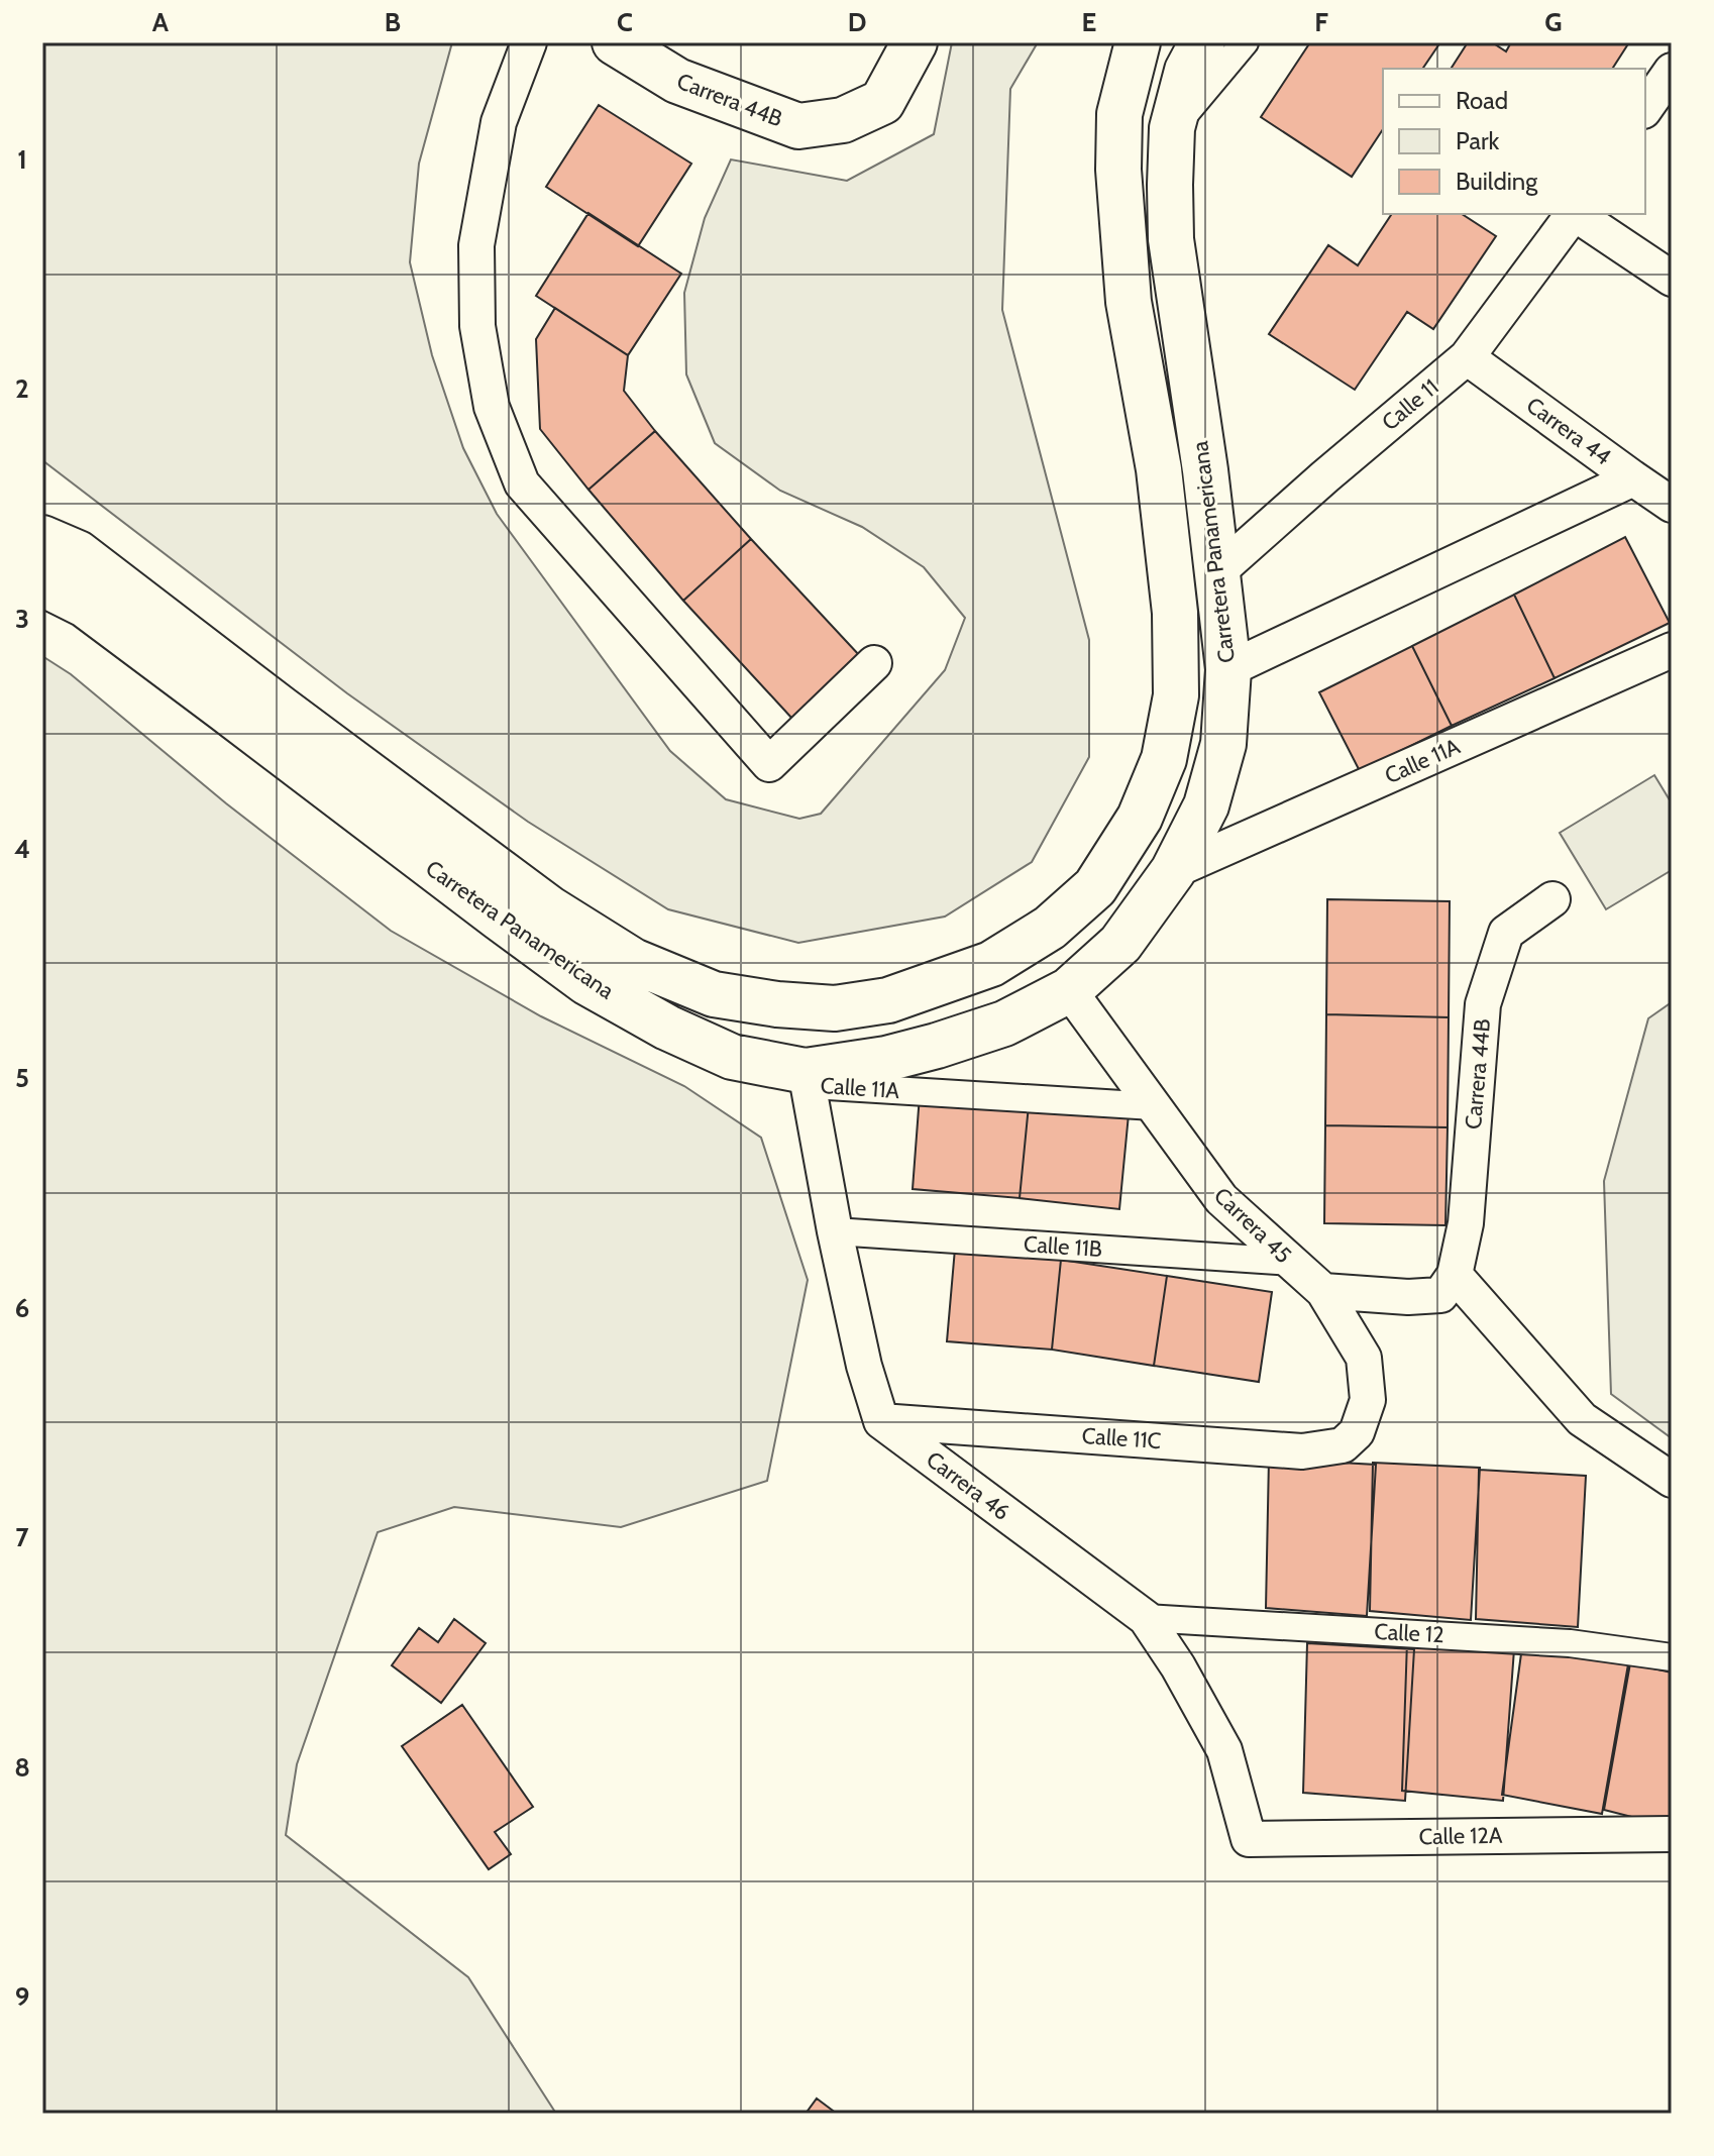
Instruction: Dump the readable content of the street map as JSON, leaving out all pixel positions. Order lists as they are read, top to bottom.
{
  "streets": {
    "main road": ["Carrera 44B", "Carretera Panamericana"],
    "street": [
      "Calle 11",
      "Carrera 44",
      "Calle 11A",
      "Carrera 45",
      "Calle 11B",
      "Calle 11C",
      "Carrera 46",
      "Calle 12",
      "Calle 12A"
    ]
  },
  "crossings": [
    ["Calle 11", "Carrera 44"],
    ["Calle 11", "Carretera Panamericana"],
    ["Carretera Panamericana", "Calle 11A"],
    ["Carretera Panamericana", "Carrera 45"],
    ["Calle 11A", "Carrera 45"],
    ["Carrera 45", "Calle 11B"],
    ["Carrera 45", "Calle 11C"],
    ["Calle 11C", "Carrera 46"],
    ["Carrera 46", "Calle 12"],
    ["Carrera 46", "Calle 12A"]
  ],
  "legend": ["Road", "Park", "Building"],
  "grid": {
    "columns": [
      "A",
      "B",
      "C",
      "D",
      "E",
      "F",
      "G"
    ],
    "rows": [
      "1",
      "2",
      "3",
      "4",
      "5",
      "6",
      "7",
      "8",
      "9"
    ]
  }
}
